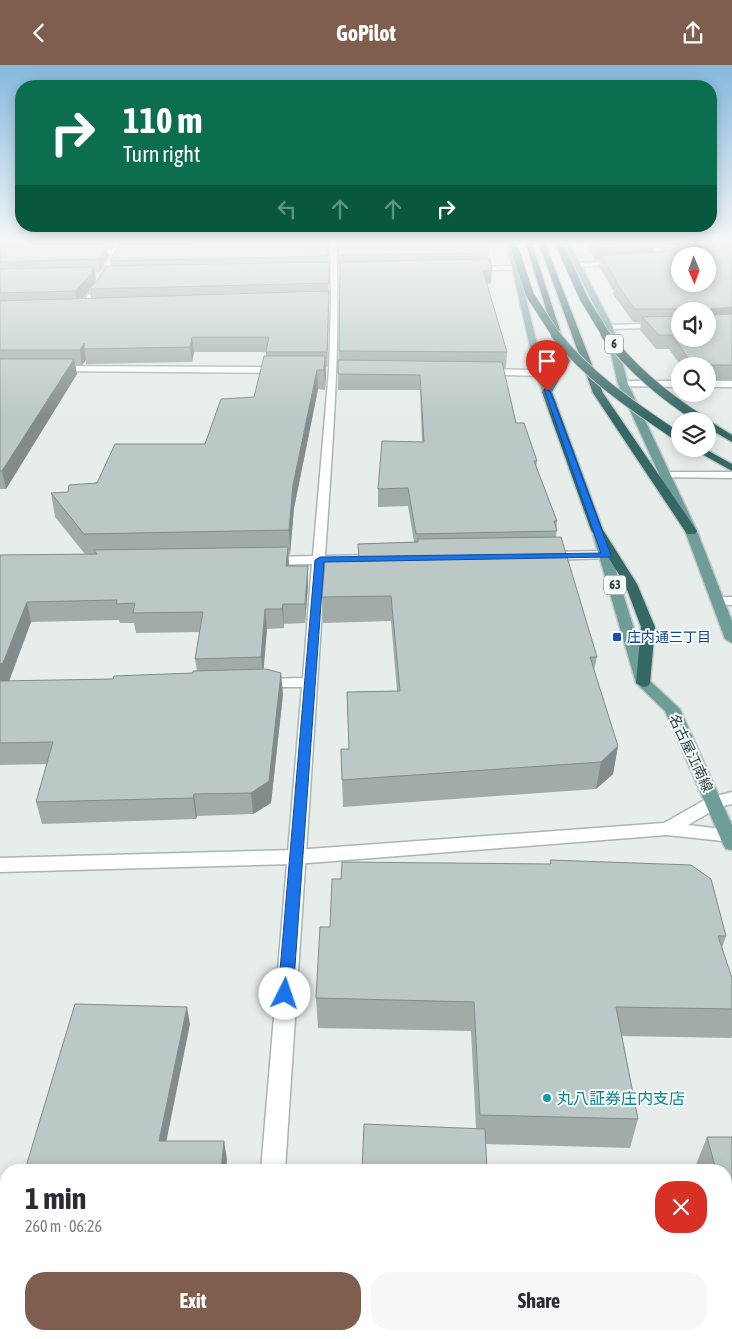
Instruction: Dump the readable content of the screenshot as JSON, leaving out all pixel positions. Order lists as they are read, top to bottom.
{
  "streets": {
    "highway": ["6"],
    "main road": ["63", "名古屋江南線"]
  },
  "crossings": [
    ["63", "名古屋江南線"]
  ],
  "places": {
    "transit": ["庄内通三丁目"],
    "other": ["丸八証券庄内支店"]
  },
  "north": "bottom",
  "page": {
    "header": "GoPilot",
    "turn": ["110 m", "Turn right"],
    "heading": ["1 min", "260 m · 06:26"],
    "buttons": ["Exit", "Share"]
  }
}
